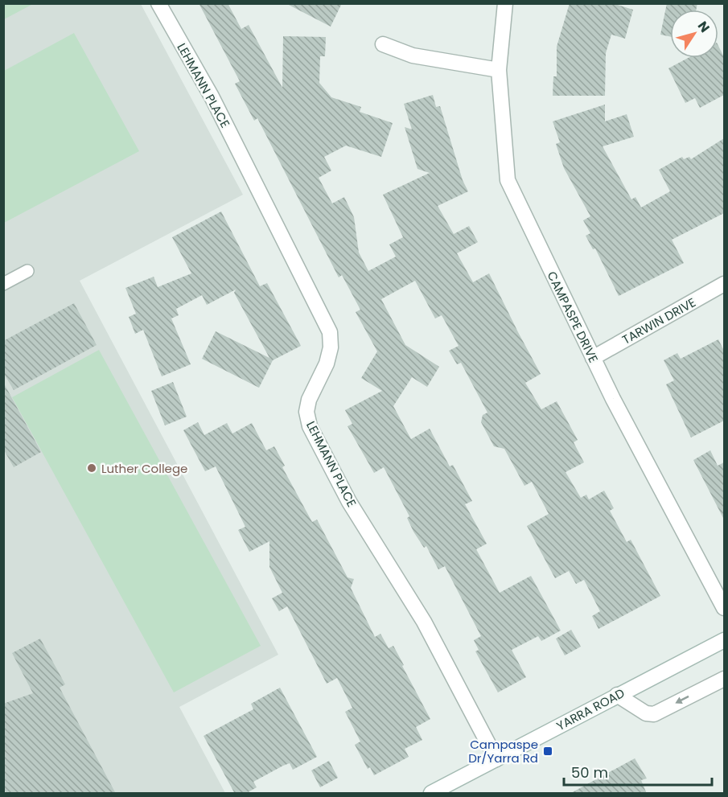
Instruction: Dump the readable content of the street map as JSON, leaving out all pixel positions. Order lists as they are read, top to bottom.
{
  "streets": {
    "street": [
      "LEHMANN PLACE",
      "CAMPASPE DRIVE",
      "TARWIN DRIVE",
      "YARRA ROAD"
    ]
  },
  "crossings": [
    ["LEHMANN PLACE", "YARRA ROAD"],
    ["CAMPASPE DRIVE", "TARWIN DRIVE"]
  ],
  "places": {
    "other": ["Luther College"],
    "transit": ["Campaspe Dr/Yarra Rd"]
  },
  "scale_bar": "50 m",
  "north": "top right"
}
